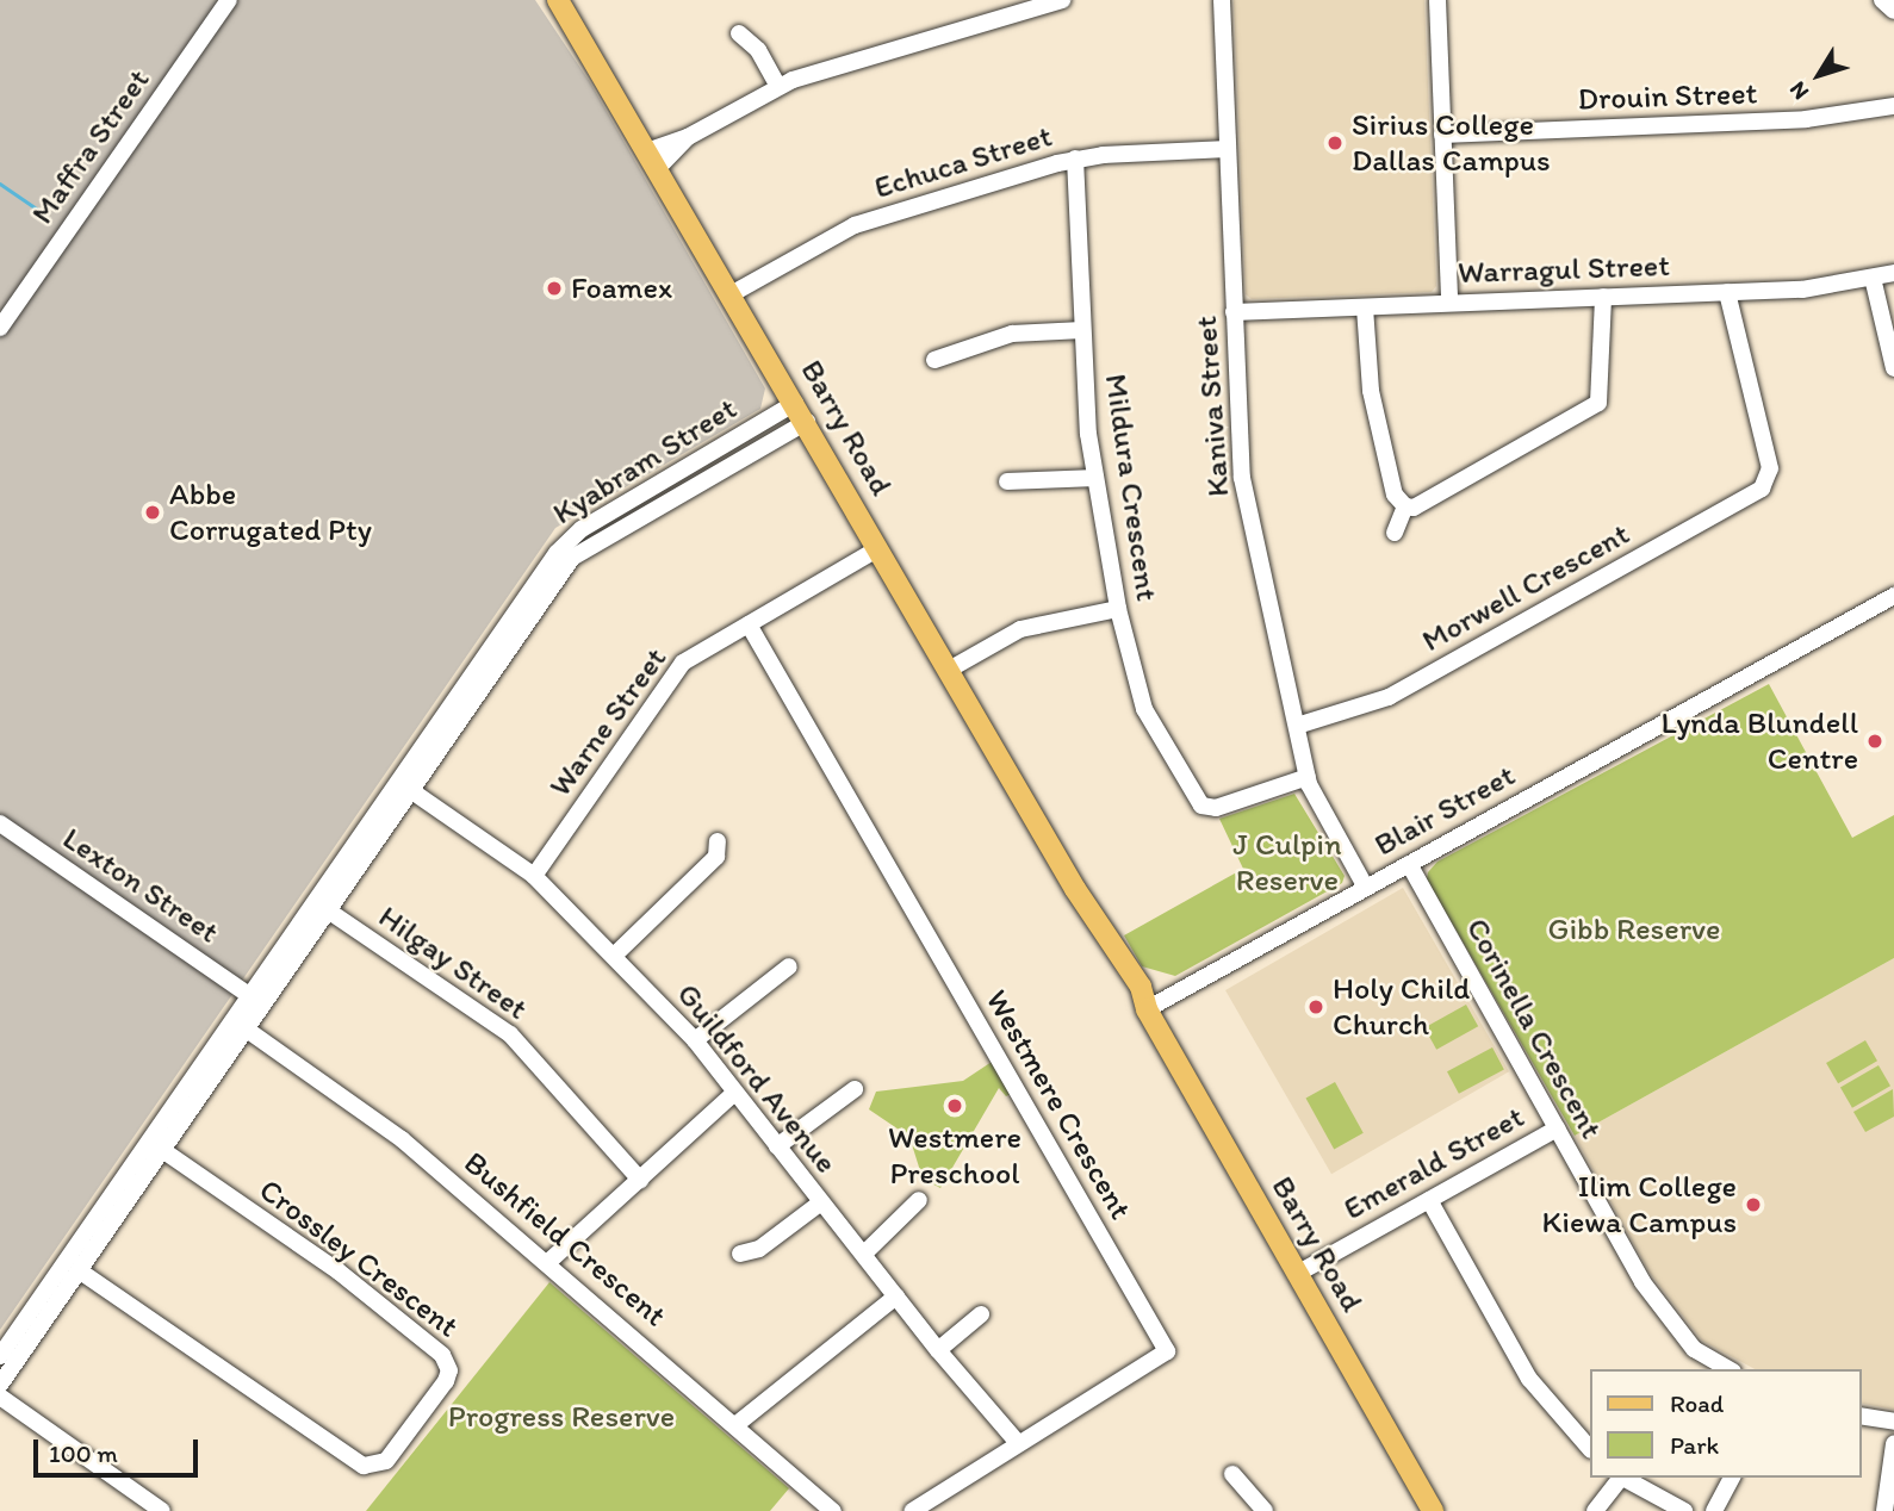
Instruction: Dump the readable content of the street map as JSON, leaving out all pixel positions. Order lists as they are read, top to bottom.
{
  "streets": {
    "main road": ["Barry Road"],
    "street": [
      "Drouin Street",
      "Maffra Street",
      "Echuca Street",
      "Warragul Street",
      "Kaniva Street",
      "Kyabram Street",
      "Mildura Crescent",
      "Morwell Crescent",
      "Warne Street",
      "Blair Street",
      "Lexton Street",
      "Hilgay Street",
      "Corinella Crescent",
      "Guildford Avenue",
      "Westmere Crescent",
      "Emerald Street",
      "Bushfield Crescent",
      "Crossley Crescent"
    ]
  },
  "crossings": [
    ["Echuca Street", "Kaniva Street"],
    ["Echuca Street", "Barry Road"],
    ["Echuca Street", "Mildura Crescent"],
    ["Warragul Street", "Kaniva Street"],
    ["Warragul Street", "Morwell Crescent"],
    ["Kaniva Street", "Morwell Crescent"],
    ["Kaniva Street", "Blair Street"],
    ["Barry Road", "Kyabram Street"],
    ["Barry Road", "Warne Street"],
    ["Barry Road", "Blair Street"],
    ["Barry Road", "Emerald Street"],
    ["Kyabram Street", "Lexton Street"],
    ["Kyabram Street", "Hilgay Street"],
    ["Kyabram Street", "Guildford Avenue"],
    ["Kyabram Street", "Bushfield Crescent"],
    ["Kyabram Street", "Crossley Crescent"],
    ["Warne Street", "Guildford Avenue"],
    ["Warne Street", "Westmere Crescent"],
    ["Blair Street", "Corinella Crescent"],
    ["Corinella Crescent", "Emerald Street"],
    ["Guildford Avenue", "Westmere Crescent"]
  ],
  "parks": ["J Culpin Reserve", "Gibb Reserve", "Progress Reserve"],
  "places": [
    "Sirius College Dallas Campus",
    "Foamex",
    "Abbe Corrugated Pty",
    "Lynda Blundell Centre",
    "Holy Child Church",
    "Westmere Preschool",
    "Ilim College Kiewa Campus"
  ],
  "legend": ["Road", "Park"],
  "scale_bar": "100 m",
  "north": "bottom left"
}
